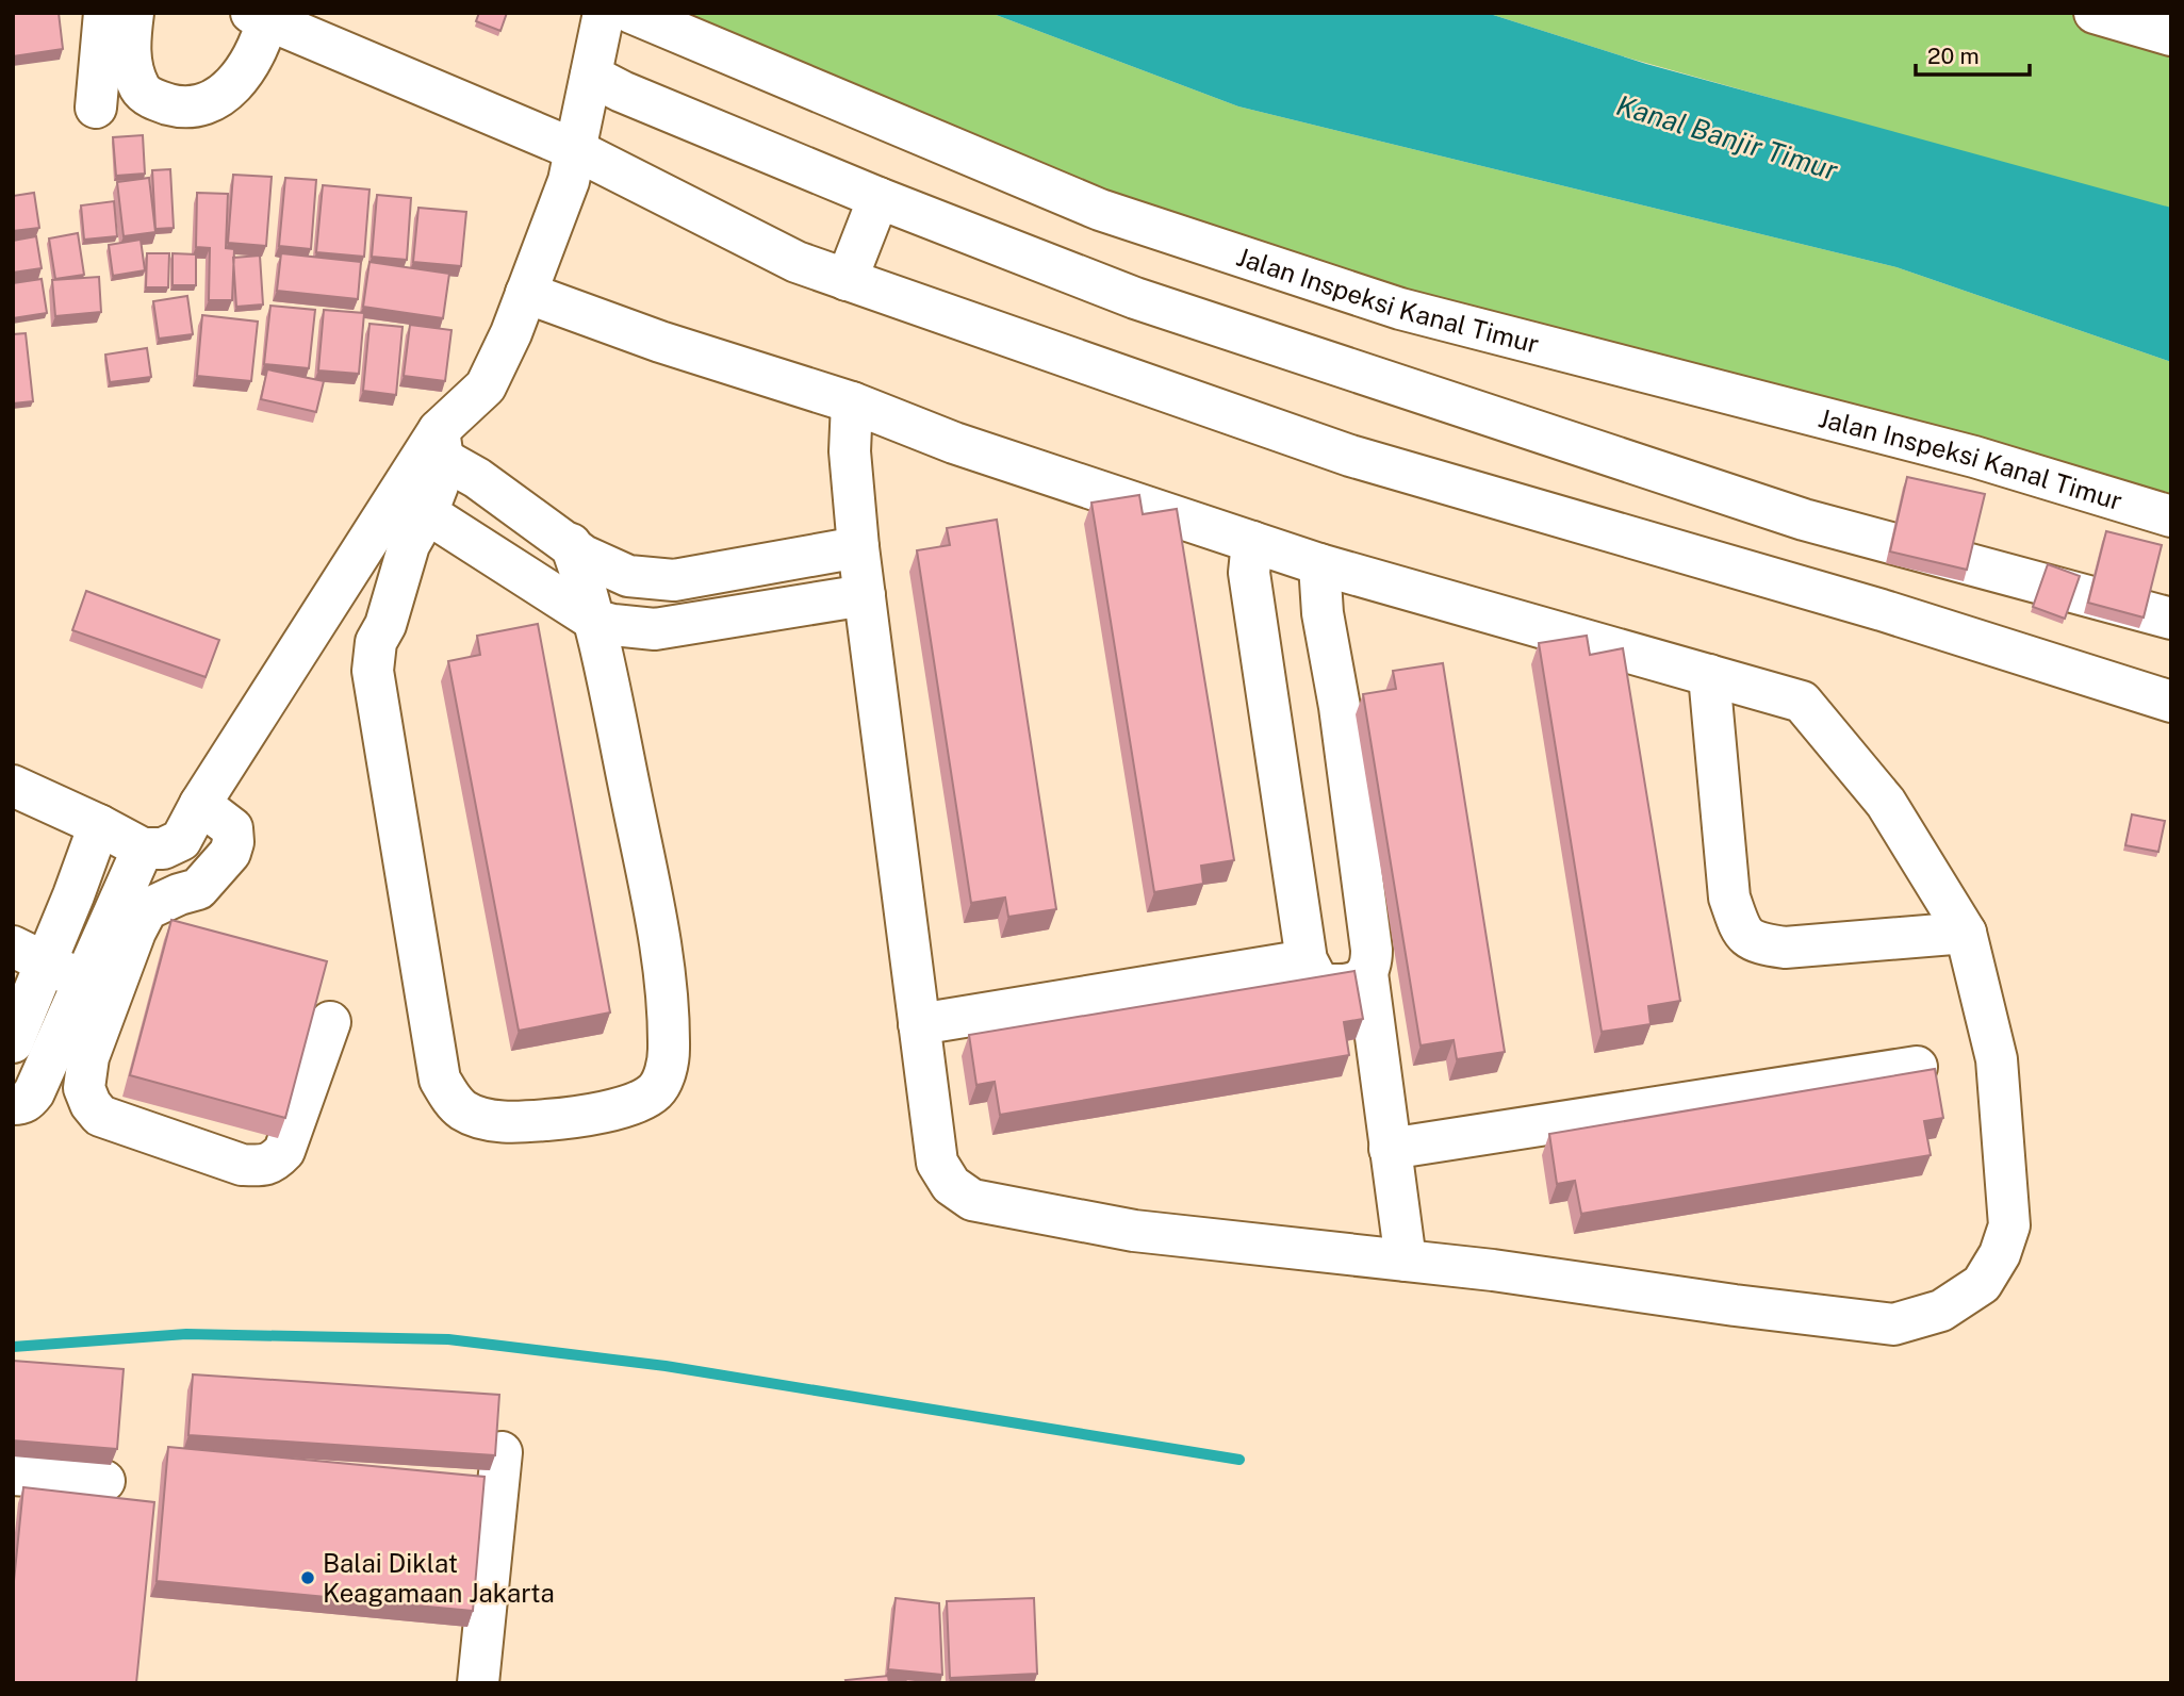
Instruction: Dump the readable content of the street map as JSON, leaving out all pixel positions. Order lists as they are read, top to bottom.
{
  "streets": {
    "street": ["Jalan Inspeksi Kanal Timur"]
  },
  "water": ["Kanal Banjir Timur"],
  "places": ["Balai Diklat Keagamaan Jakarta"],
  "scale_bar": "20 m"
}
